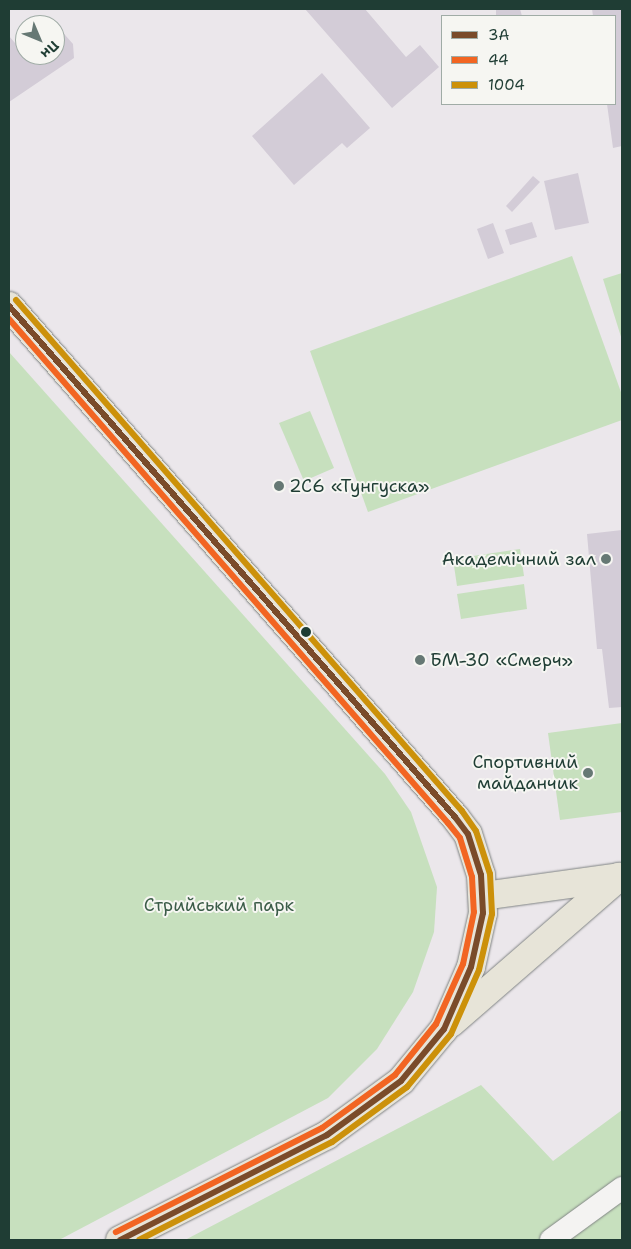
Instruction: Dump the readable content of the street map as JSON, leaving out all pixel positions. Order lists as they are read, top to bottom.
{
  "parks": ["Стрийський парк"],
  "places": [
    "2С6 «Тунгуска»",
    "Академічний зал",
    "БМ-30 «Смерч»",
    "Спортивний майданчик"
  ],
  "lines": ["transit line 1004", "transit line 3А", "transit line 44"],
  "legend": ["3А", "44", "1004"],
  "north": "bottom right"
}
